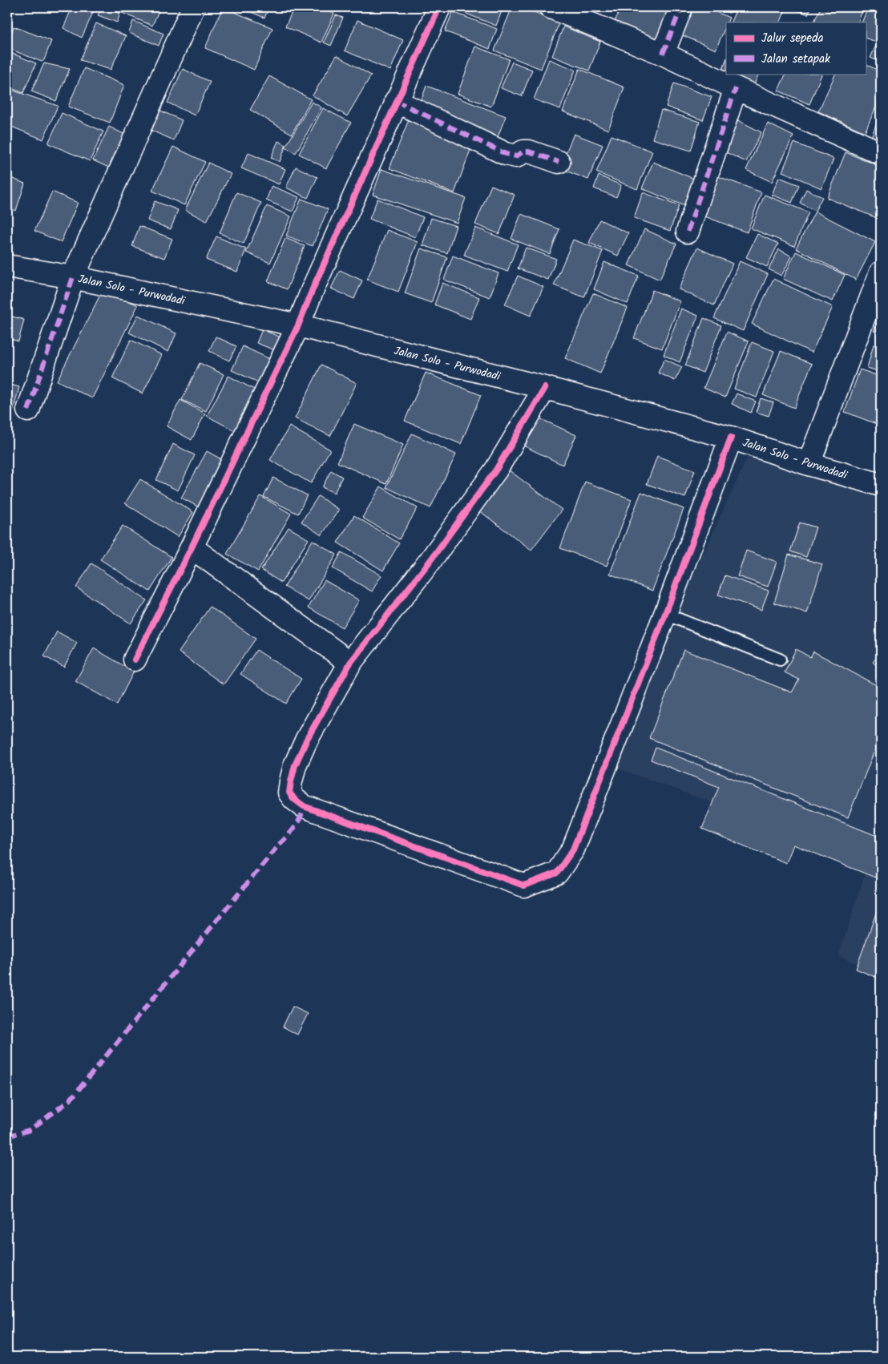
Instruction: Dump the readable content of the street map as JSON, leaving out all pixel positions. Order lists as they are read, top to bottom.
{
  "streets": {
    "street": ["Jalan Solo - Purwodadi"]
  },
  "legend": ["Jalur sepeda", "Jalan setapak"]
}
